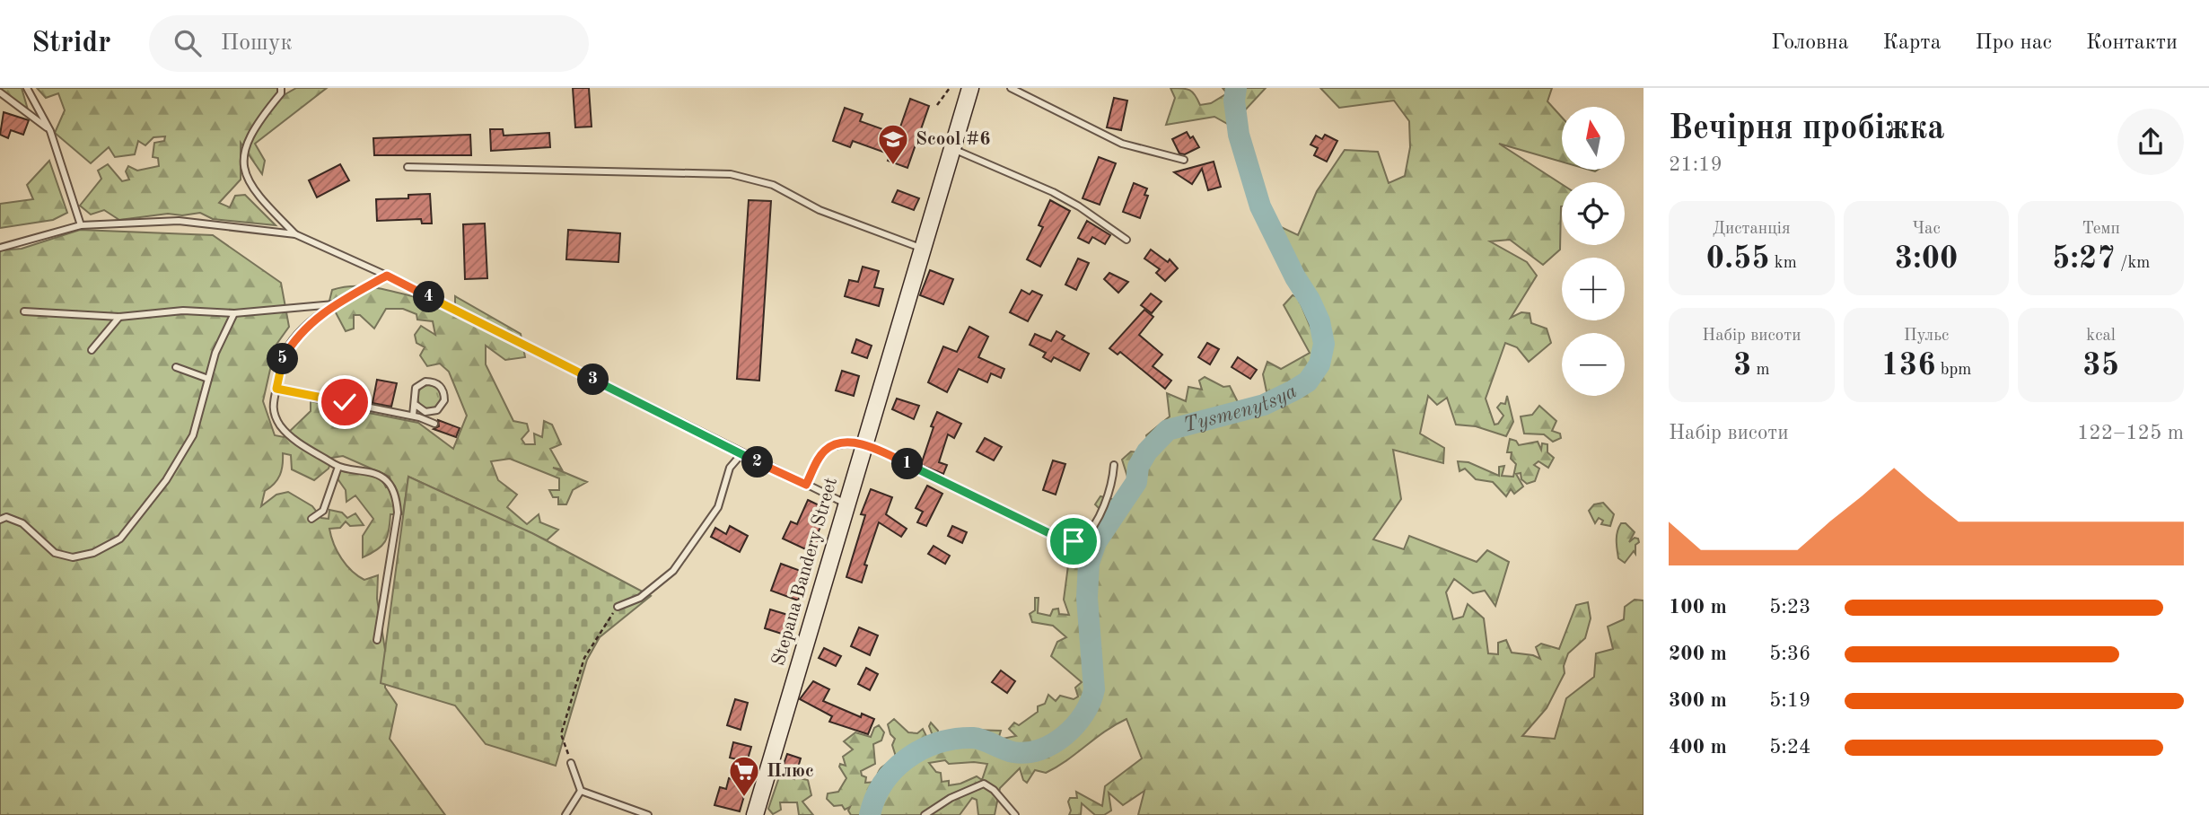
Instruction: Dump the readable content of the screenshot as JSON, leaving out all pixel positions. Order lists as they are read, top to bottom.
{
  "streets": {
    "main road": ["Stepana Bandery Street"]
  },
  "water": ["Tysmenytsya"],
  "places": {
    "school or university": ["Scool #6"],
    "supermarket": ["Плюс"]
  },
  "north": "top",
  "page": {
    "header": "Stridr",
    "search": "Пошук",
    "nav": [
      "Головна",
      "Карта",
      "Про нас",
      "Контакти"
    ],
    "heading": ["Вечірня пробіжка", "21:19"],
    "map_buttons": ["+", "−"],
    "stats": [
      ["Дистанція", "0.55 km"],
      ["Час", "3:00"],
      ["Темп", "5:27 /km"],
      ["Набір висоти", "3 m"],
      ["Пульс", "136 bpm"],
      ["kcal", "35"]
    ],
    "pins": [
      "4",
      "5",
      "3",
      "2",
      "1"
    ],
    "chart": ["Набір висоти", "122–125 m"],
    "list": [
      {
        "name": "100 m",
        "note": "5:23"
      },
      {
        "name": "200 m",
        "note": "5:36"
      },
      {
        "name": "300 m",
        "note": "5:19"
      },
      {
        "name": "400 m",
        "note": "5:24"
      }
    ]
  }
}
